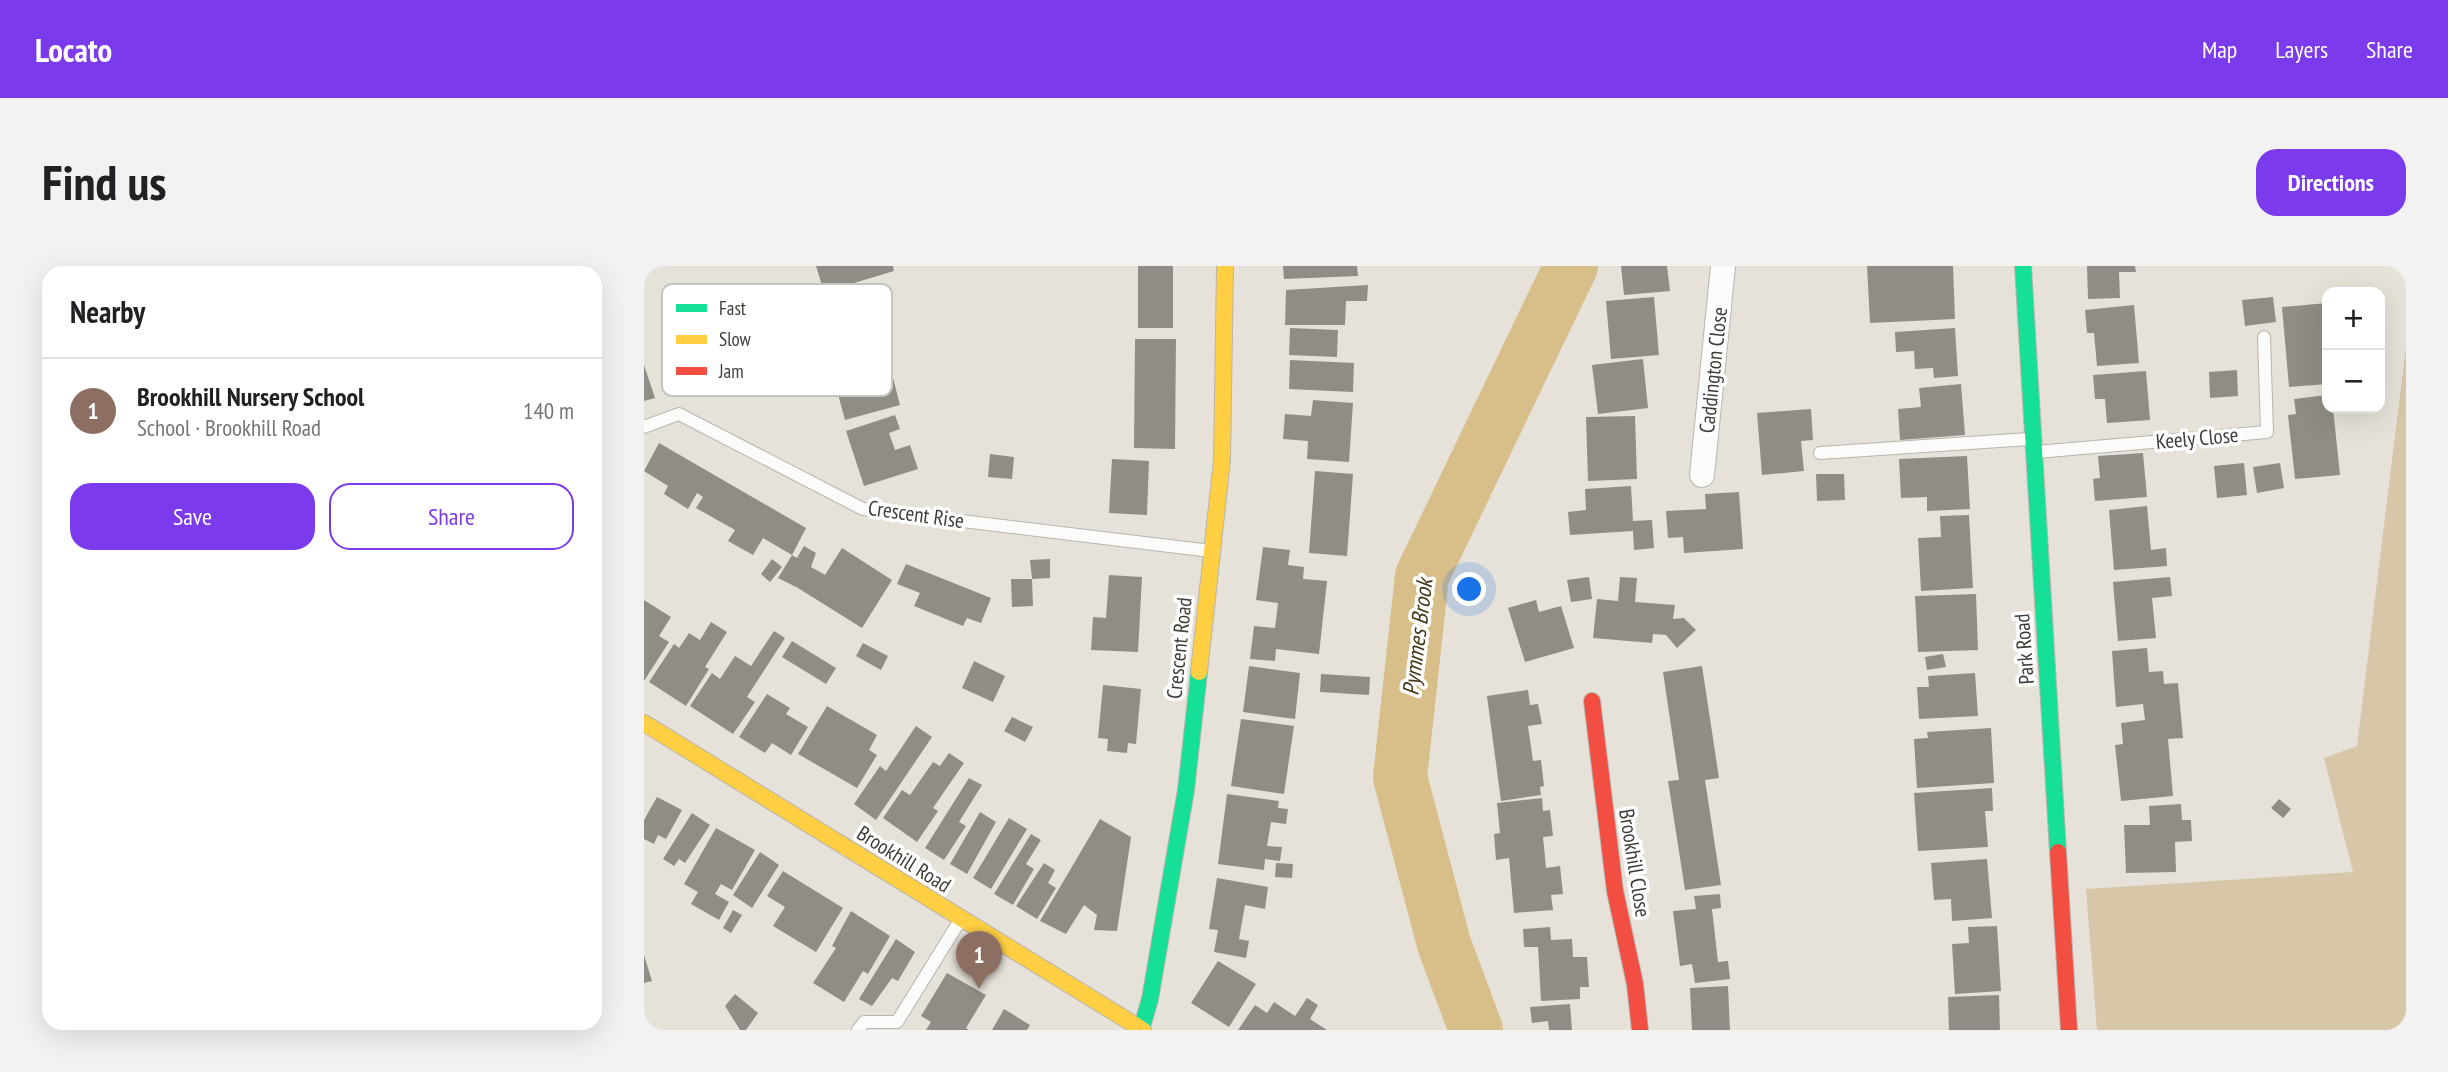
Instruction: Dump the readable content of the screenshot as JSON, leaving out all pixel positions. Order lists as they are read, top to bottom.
{
  "streets": {
    "street": [
      "Caddington Close",
      "Crescent Road",
      "Park Road",
      "Brookhill Road",
      "Brookhill Close"
    ],
    "lane": ["Keely Close", "Crescent Rise"]
  },
  "crossings": [
    ["Keely Close", "Park Road"],
    ["Crescent Rise", "Crescent Road"],
    ["Crescent Road", "Brookhill Road"]
  ],
  "water": ["Pymmes Brook"],
  "legend": ["Fast", "Slow", "Jam"],
  "page": {
    "header": "Locato",
    "nav": ["Map", "Layers", "Share"],
    "buttons": [
      "Directions",
      ["Save", "Share"]
    ],
    "title": "Find us",
    "heading": "Nearby",
    "map_buttons": ["+", "−"],
    "list": [
      {
        "mark": "1",
        "name": "Brookhill Nursery School",
        "note": "School · Brookhill Road",
        "value": "140 m"
      }
    ],
    "pins": "1"
  }
}
